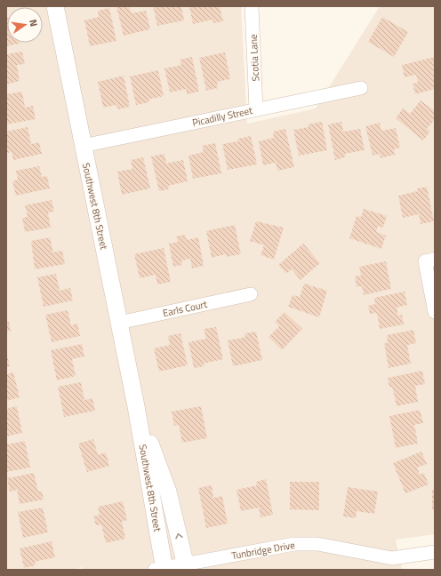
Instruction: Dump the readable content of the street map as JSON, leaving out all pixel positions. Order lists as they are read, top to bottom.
{
  "streets": {
    "street": [
      "Scotia Lane",
      "Picadilly Street",
      "Southwest 8th Street",
      "Earls Court",
      "Tunbridge Drive"
    ]
  },
  "crossings": [
    ["Scotia Lane", "Picadilly Street"],
    ["Picadilly Street", "Southwest 8th Street"],
    ["Southwest 8th Street", "Earls Court"],
    ["Southwest 8th Street", "Tunbridge Drive"]
  ],
  "north": "right"
}
